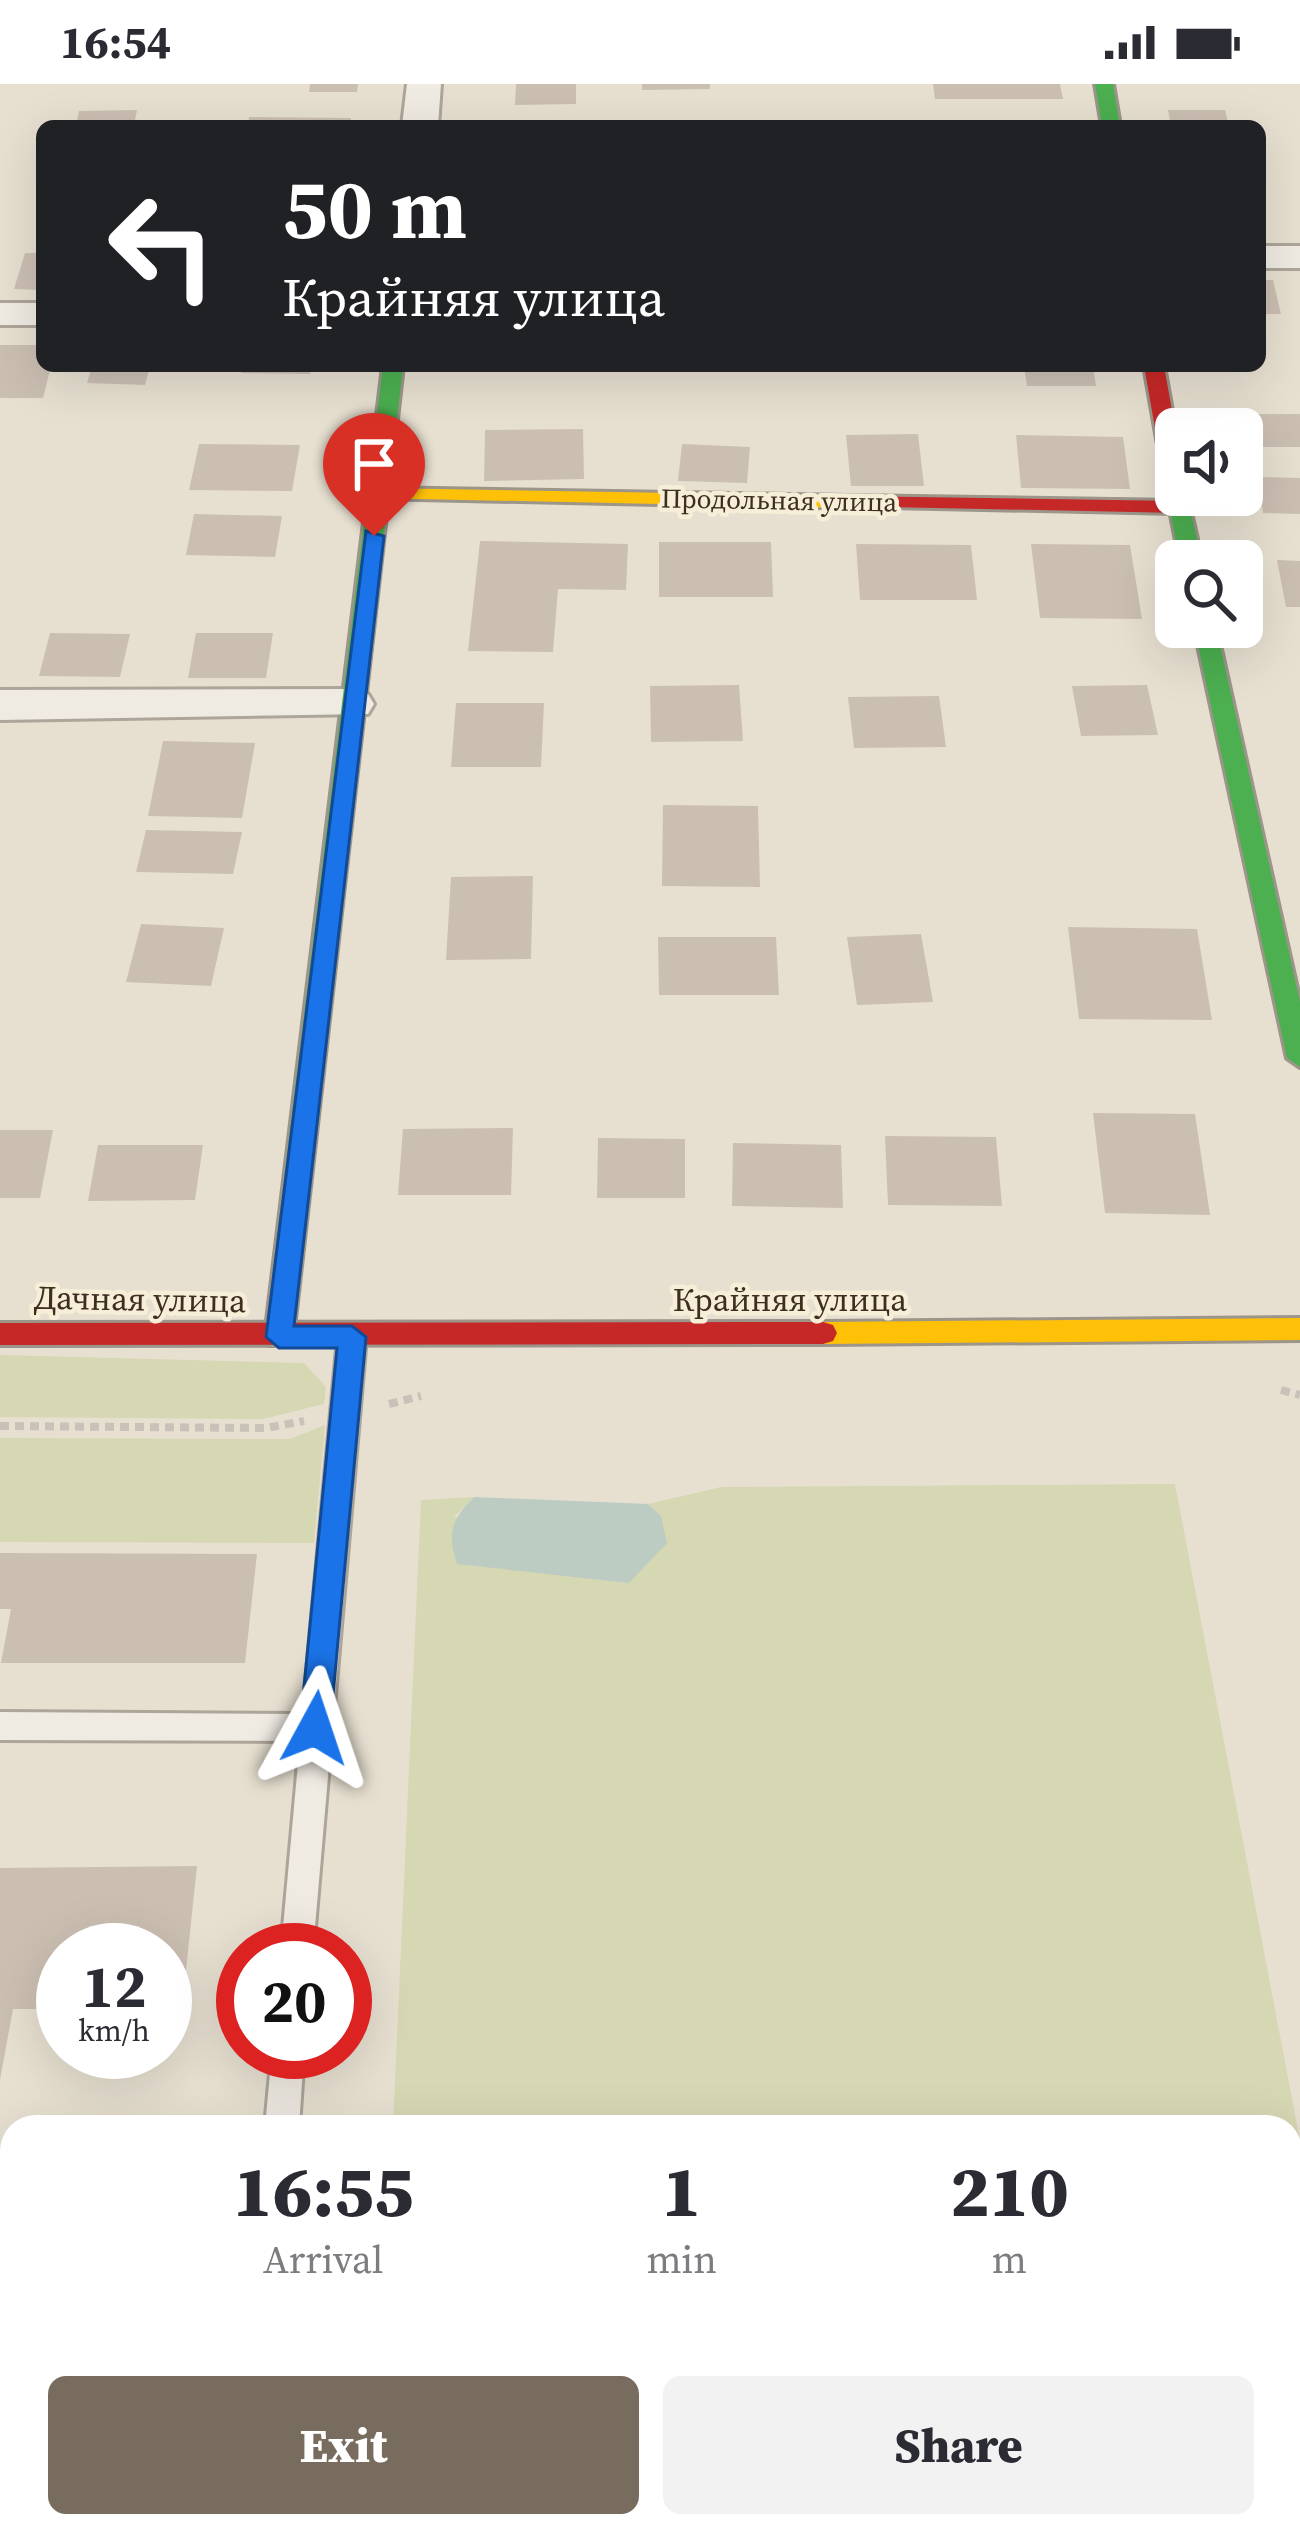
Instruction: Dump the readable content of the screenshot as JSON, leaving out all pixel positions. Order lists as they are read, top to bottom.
{
  "streets": {
    "street": ["Продольная улица", "Дачная улица", "Крайняя улица"]
  },
  "crossings": [
    ["Дачная улица", "Крайняя улица"]
  ],
  "page": {
    "status": "16:54",
    "turn": ["50 m", "Крайняя улица"],
    "speed": "12 km/h",
    "limit": "20",
    "eta": [
      "16:55",
      "Arrival",
      "1",
      "min",
      "210",
      "m"
    ],
    "buttons": ["Exit", "Share"]
  }
}
